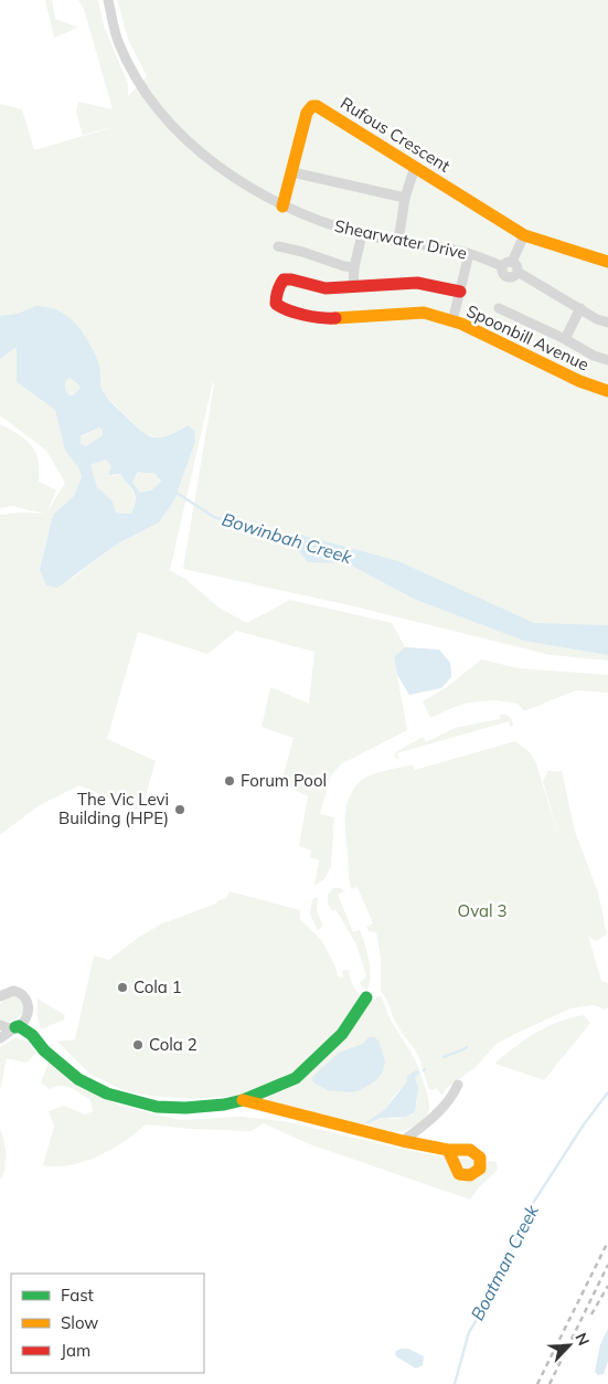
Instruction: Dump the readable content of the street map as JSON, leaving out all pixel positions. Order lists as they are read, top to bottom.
{
  "streets": {
    "street": ["Rufous Crescent", "Shearwater Drive", "Spoonbill Avenue"]
  },
  "crossings": [
    ["Rufous Crescent", "Shearwater Drive"]
  ],
  "water": ["Bowinbah Creek", "Boatman Creek"],
  "parks": ["Oval 3"],
  "places": [
    "Forum Pool",
    "The Vic Levi Building (HPE)",
    "Cola 1",
    "Cola 2"
  ],
  "legend": ["Fast", "Slow", "Jam"],
  "north": "top right"
}
